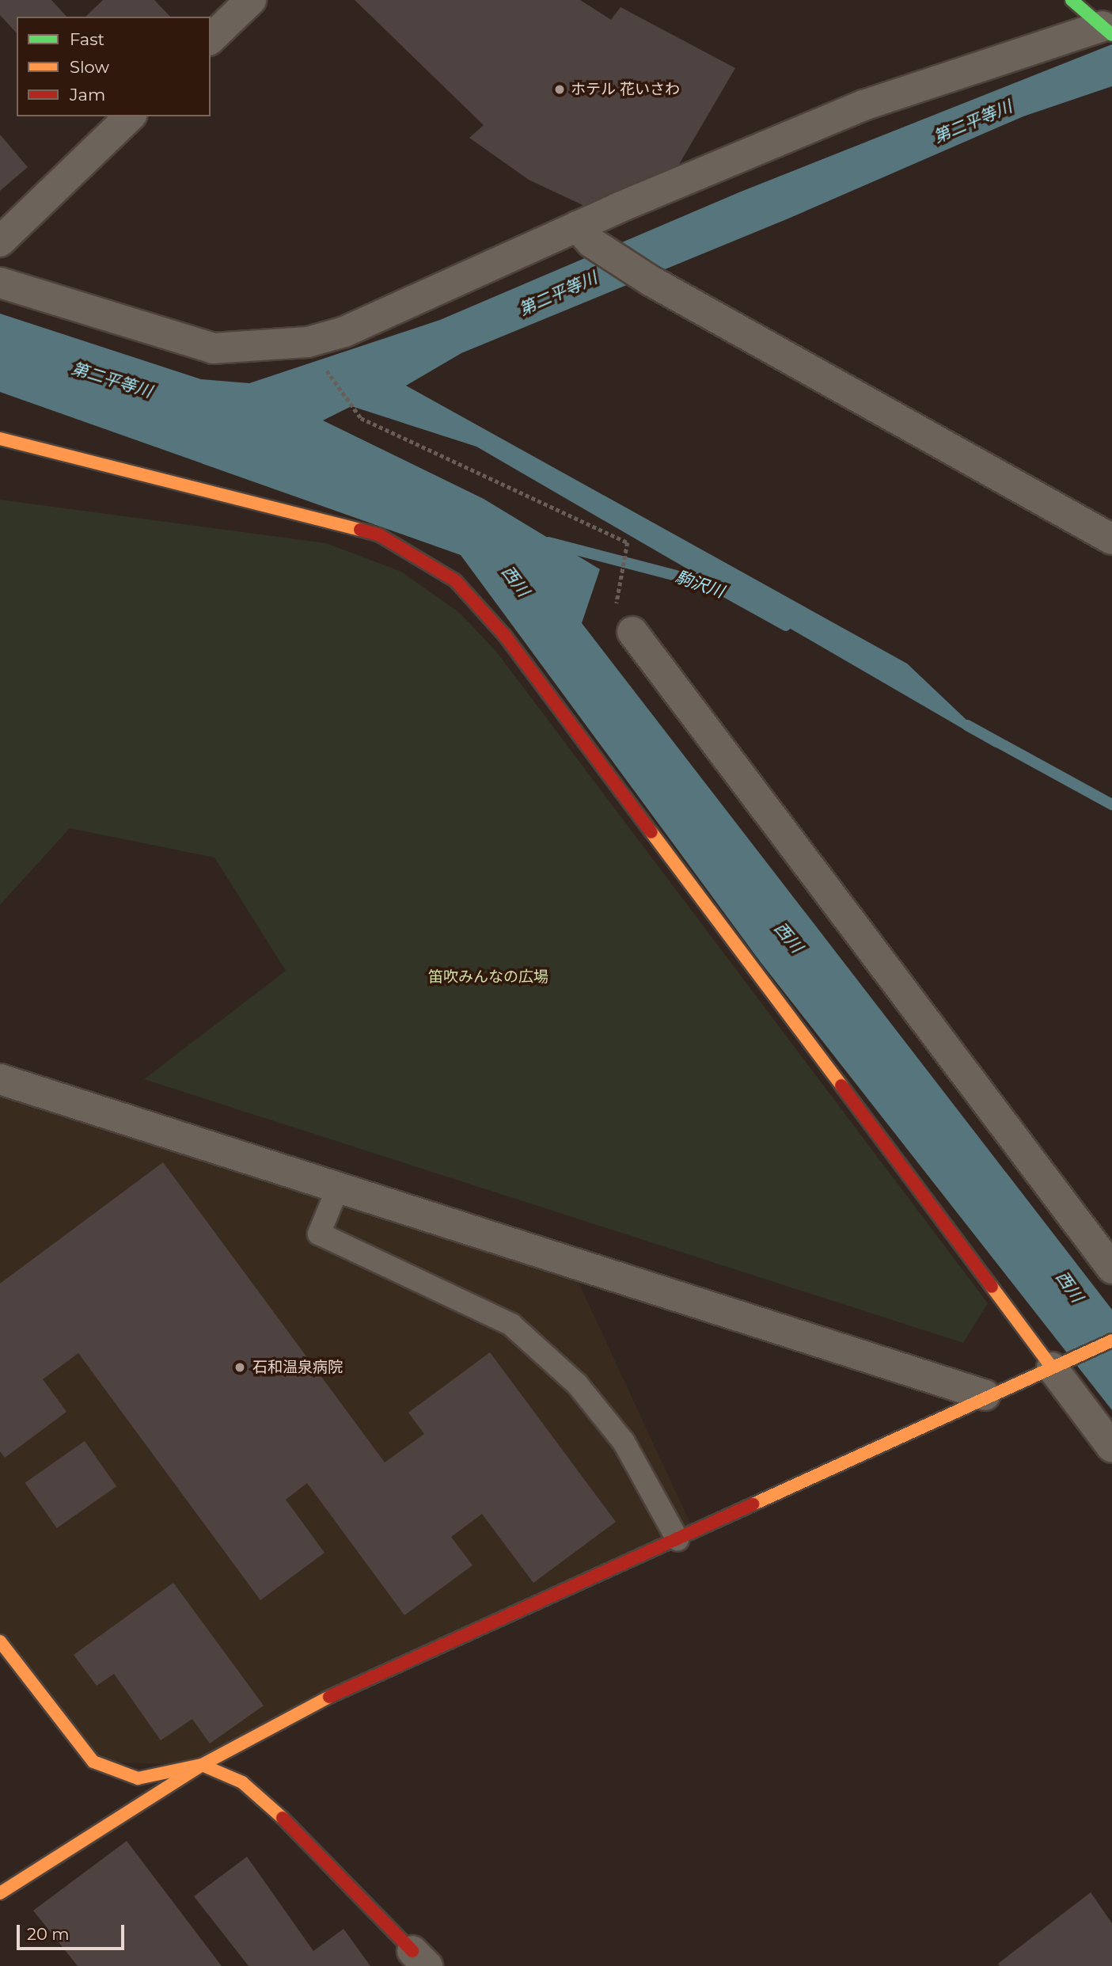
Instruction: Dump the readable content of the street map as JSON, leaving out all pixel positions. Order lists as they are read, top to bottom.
{
  "water": ["第二平等川", "西川", "駒沢川"],
  "parks": ["笛吹みんなの広場"],
  "places": ["ホテル 花いさわ", "石和温泉病院"],
  "legend": ["Fast", "Slow", "Jam"],
  "scale_bar": "20 m"
}
